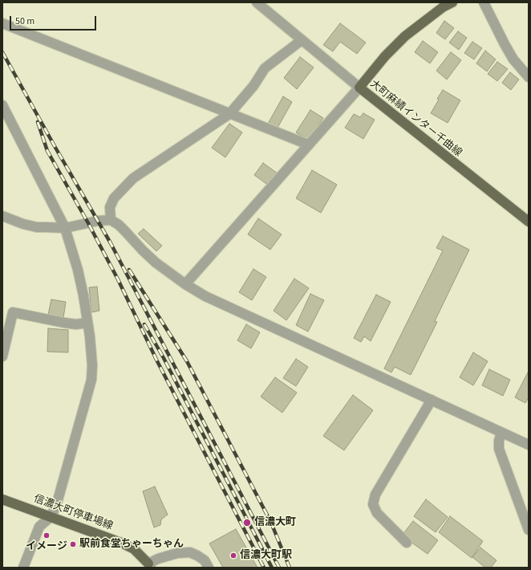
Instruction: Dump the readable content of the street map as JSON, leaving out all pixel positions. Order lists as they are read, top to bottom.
{
  "streets": {
    "main road": ["大町麻績インター千曲線", "信濃大町停車場線"]
  },
  "places": [
    "信濃大町",
    "イメージ",
    "駅前食堂ちゃーちゃん",
    "信濃大町駅"
  ],
  "scale_bar": "50 m"
}
